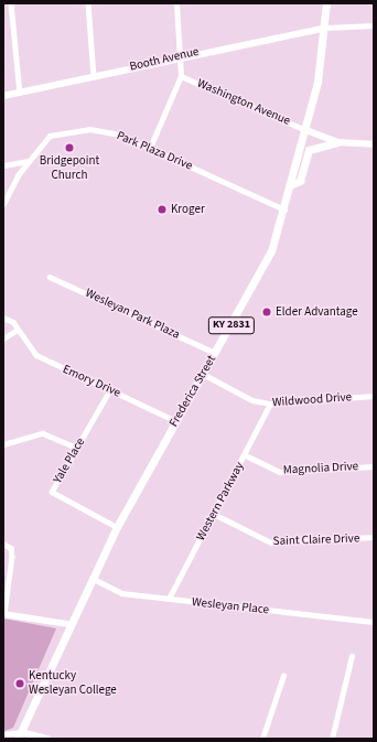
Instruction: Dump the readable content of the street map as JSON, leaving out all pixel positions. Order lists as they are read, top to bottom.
{
  "streets": {
    "main road": ["KY 2831", "Frederica Street"],
    "street": [
      "Booth Avenue",
      "Washington Avenue",
      "Park Plaza Drive",
      "Wesleyan Park Plaza",
      "Emory Drive",
      "Wildwood Drive",
      "Yale Place",
      "Magnolia Drive",
      "Western Parkway",
      "Saint Claire Drive",
      "Wesleyan Place"
    ]
  },
  "crossings": [
    ["Booth Avenue", "Frederica Street"],
    ["Washington Avenue", "Frederica Street"],
    ["Park Plaza Drive", "Frederica Street"],
    ["Wesleyan Park Plaza", "Frederica Street"],
    ["Emory Drive", "Frederica Street"],
    ["Emory Drive", "Yale Place"],
    ["Frederica Street", "Wildwood Drive"],
    ["Frederica Street", "Yale Place"],
    ["Frederica Street", "Wesleyan Place"],
    ["Wildwood Drive", "Western Parkway"],
    ["Magnolia Drive", "Western Parkway"],
    ["Western Parkway", "Saint Claire Drive"],
    ["Western Parkway", "Wesleyan Place"]
  ],
  "places": [
    "Bridgepoint Church",
    "Kroger",
    "Elder Advantage",
    "Kentucky Wesleyan College"
  ]
}
